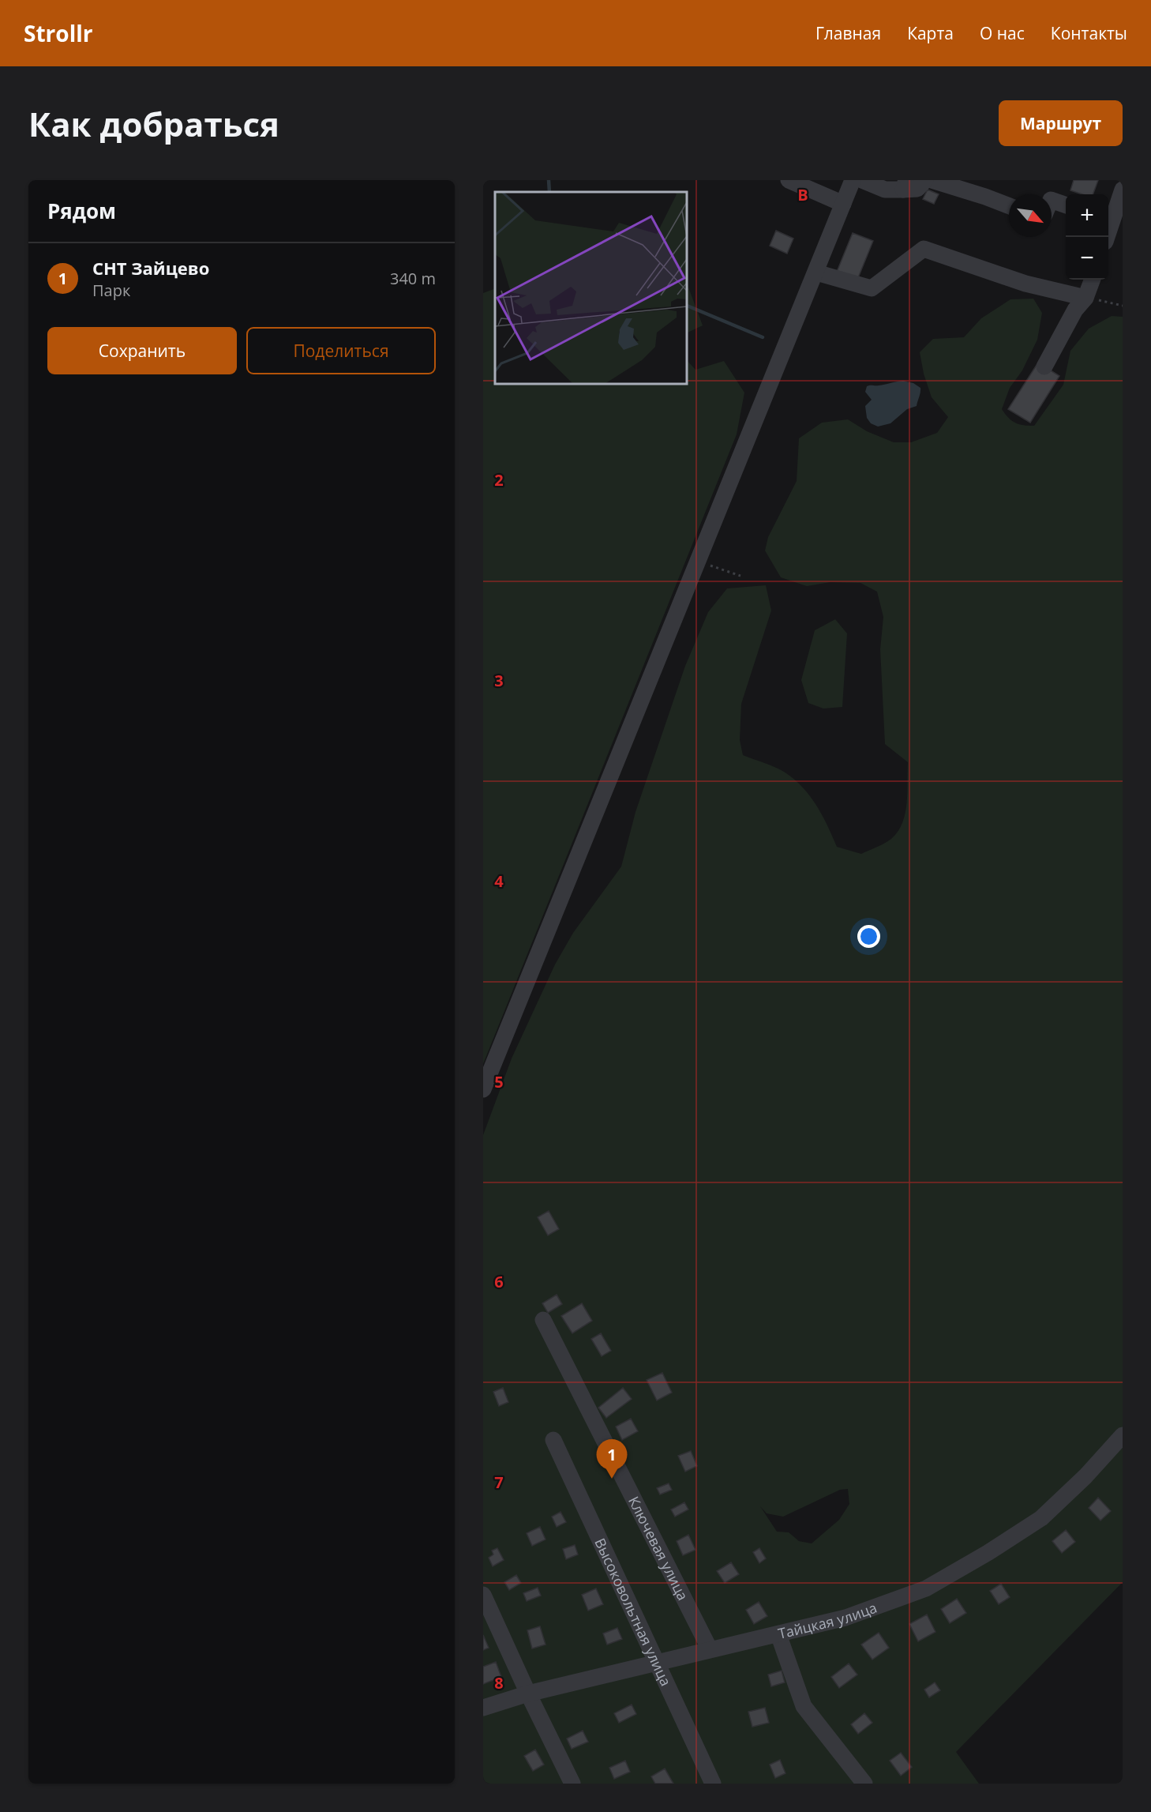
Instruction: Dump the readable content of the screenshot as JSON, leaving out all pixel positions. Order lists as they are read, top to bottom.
{
  "streets": {
    "street": ["Ключевая улица", "Высоковольтная улица", "Тайцкая улица"]
  },
  "crossings": [
    ["Ключевая улица", "Тайцкая улица"],
    ["Высоковольтная улица", "Тайцкая улица"]
  ],
  "north": "bottom right",
  "page": {
    "header": "Strollr",
    "nav": [
      "Главная",
      "Карта",
      "О нас",
      "Контакты"
    ],
    "buttons": [
      "Маршрут",
      ["Сохранить", "Поделиться"]
    ],
    "title": "Как добраться",
    "heading": "Рядом",
    "map_buttons": ["+", "−"],
    "list": [
      {
        "mark": "1",
        "name": "СНТ Зайцево",
        "note": "Парк",
        "value": "340 m"
      }
    ],
    "pins": "1"
  },
  "grid": {
    "columns": ["B"],
    "rows": [
      "2",
      "3",
      "4",
      "5",
      "6",
      "7",
      "8"
    ]
  }
}
